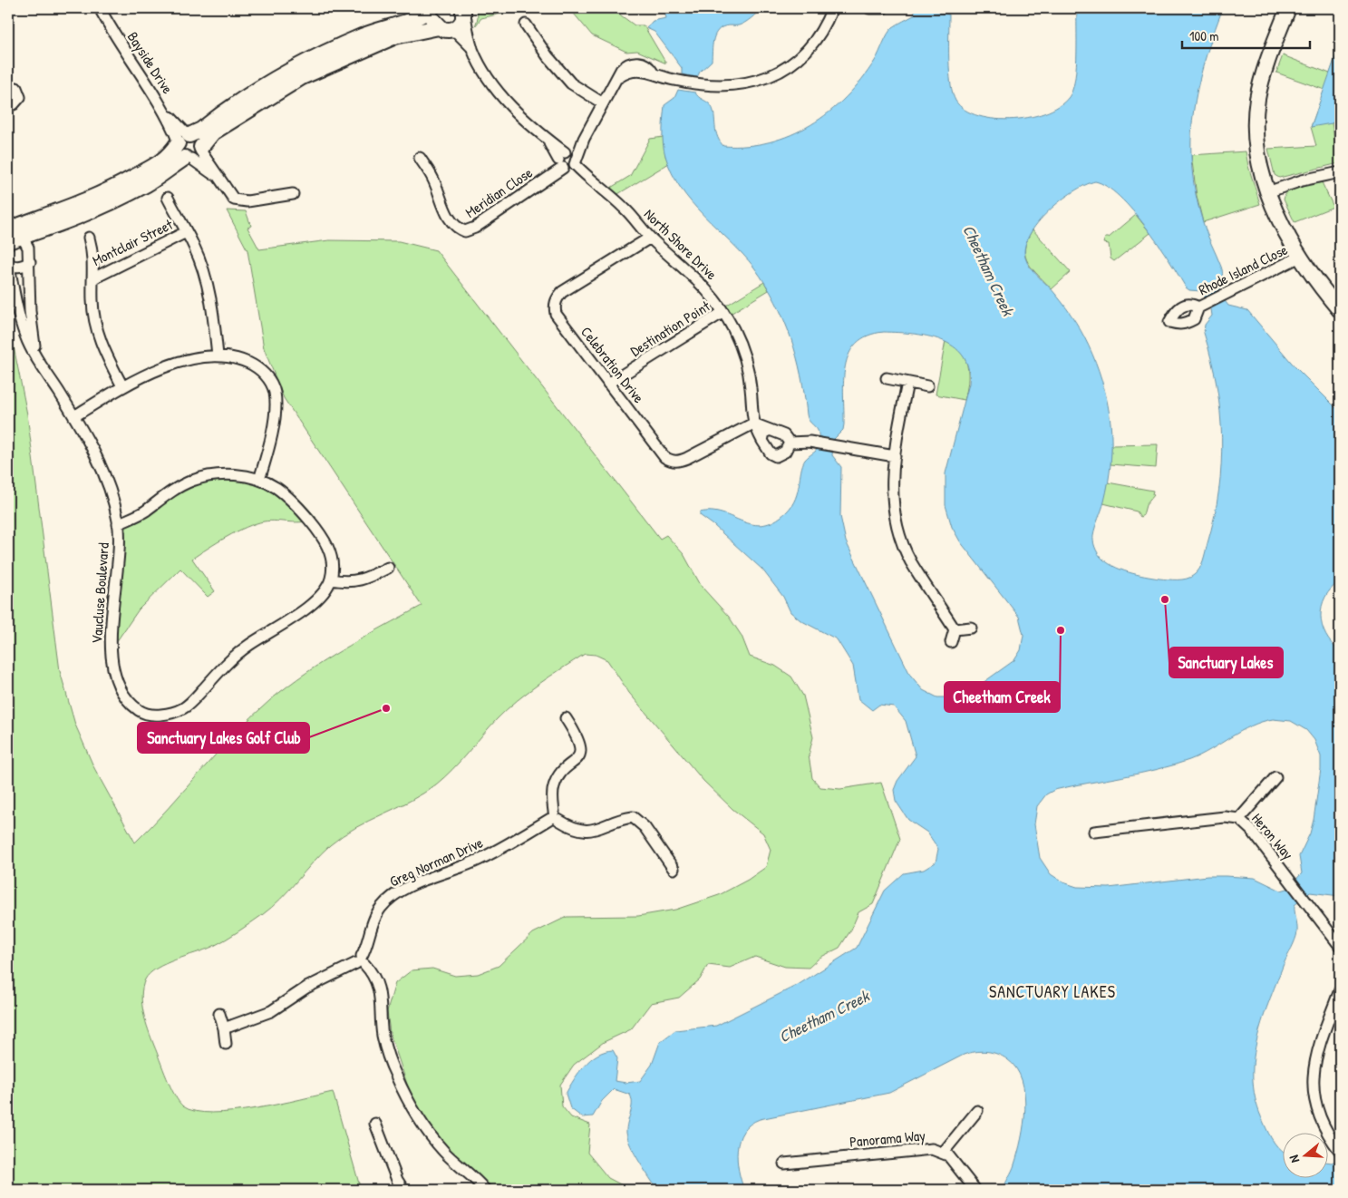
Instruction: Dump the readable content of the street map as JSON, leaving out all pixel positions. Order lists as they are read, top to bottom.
{
  "streets": {
    "street": [
      "Bayside Drive",
      "Meridian Close",
      "Montclair Street",
      "North Shore Drive",
      "Rhode Island Close",
      "Destination Point",
      "Celebration Drive",
      "Vaucluse Boulevard",
      "Heron Way",
      "Greg Norman Drive",
      "Panorama Way"
    ]
  },
  "crossings": [
    ["Meridian Close", "North Shore Drive"],
    ["North Shore Drive", "Destination Point"],
    ["North Shore Drive", "Celebration Drive"],
    ["Destination Point", "Celebration Drive"]
  ],
  "districts": ["SANCTUARY LAKES"],
  "water": ["Cheetham Creek"],
  "places": ["Sanctuary Lakes", "Cheetham Creek", "Sanctuary Lakes Golf Club"],
  "scale_bar": "100 m",
  "north": "left"
}
